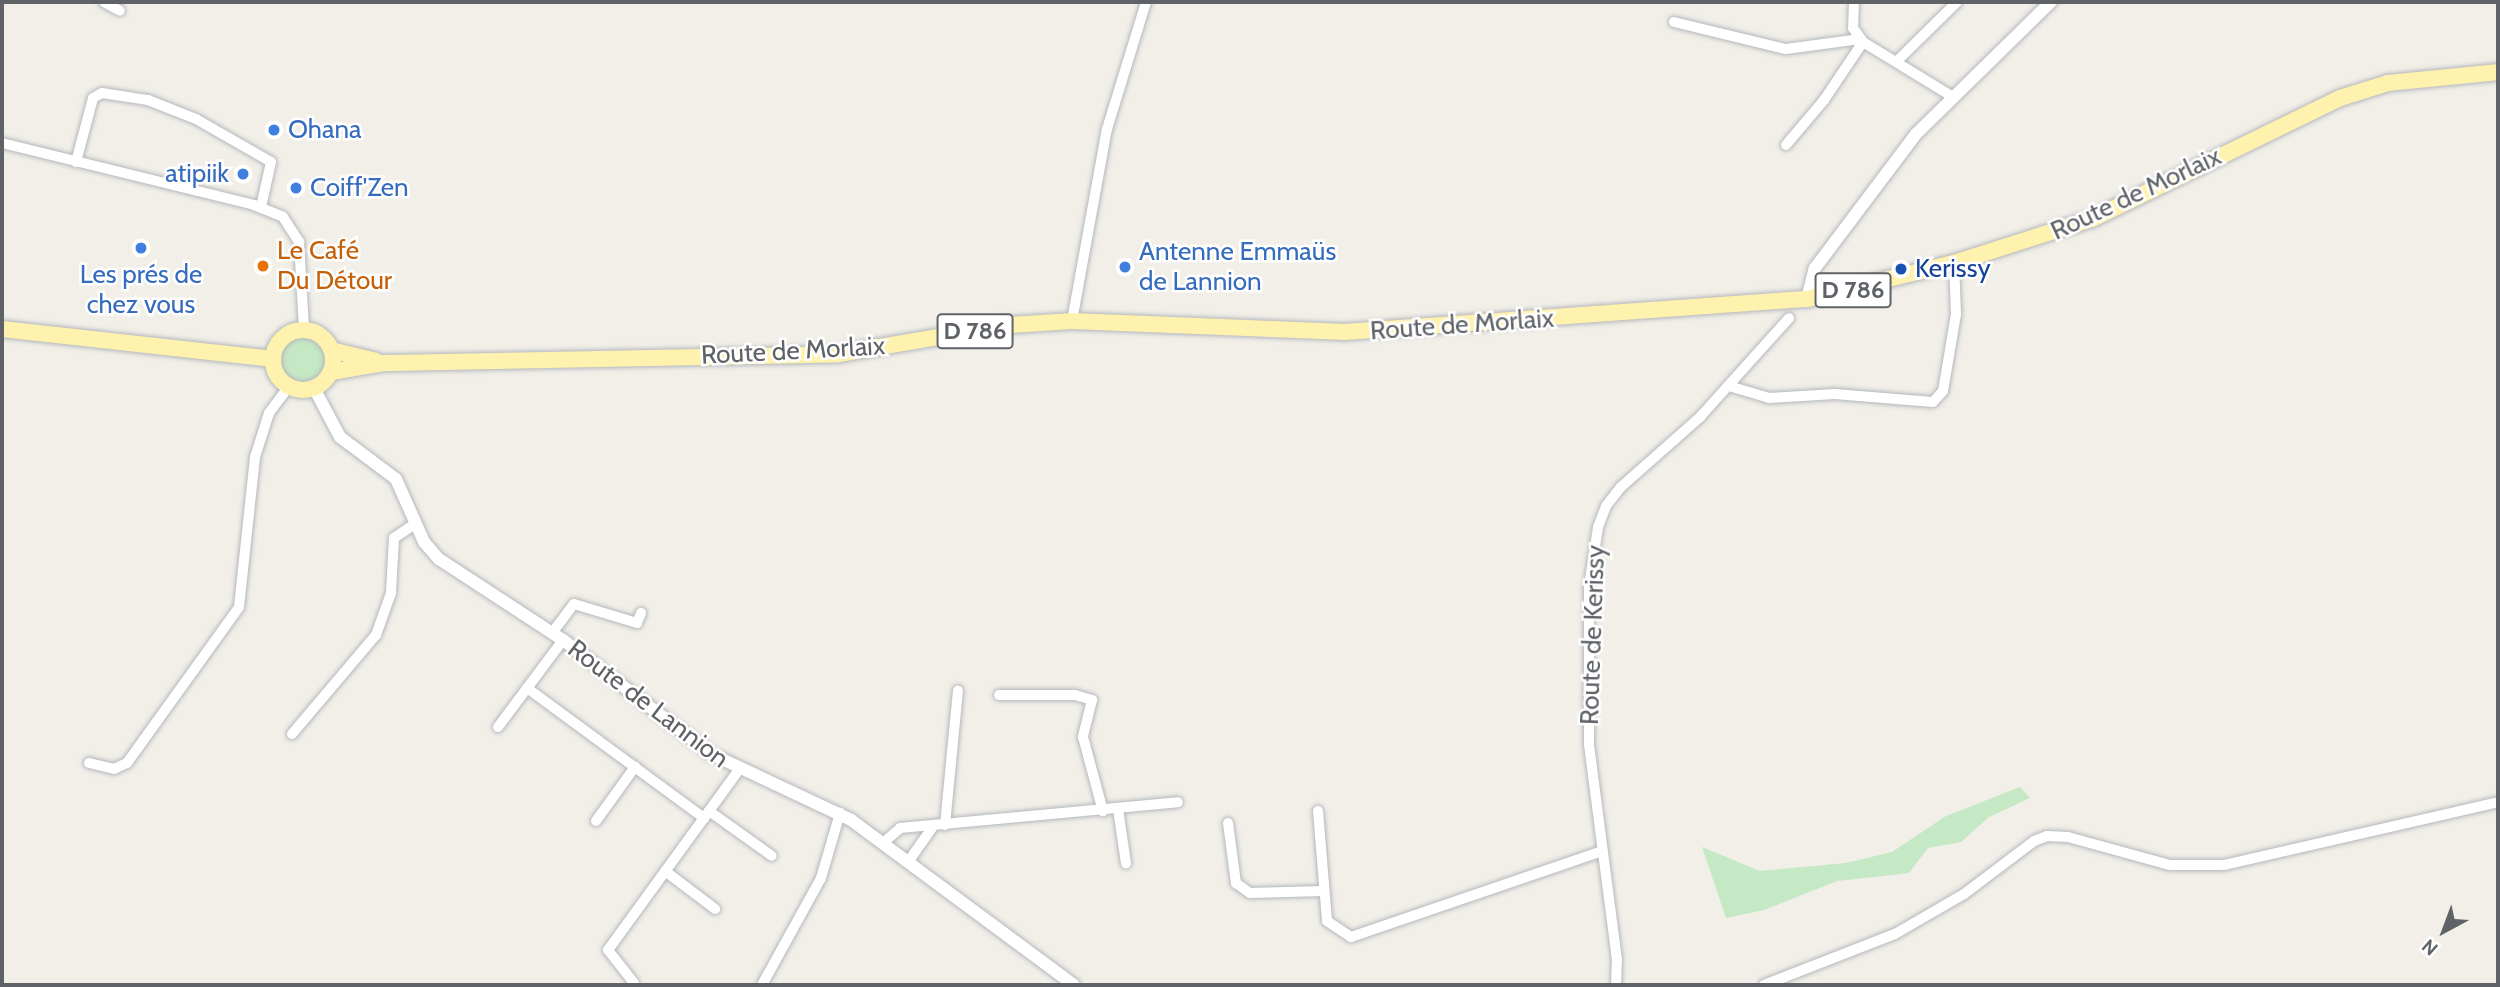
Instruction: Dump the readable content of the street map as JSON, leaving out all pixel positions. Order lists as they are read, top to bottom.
{
  "streets": {
    "main road": ["Route de Morlaix", "D 786"],
    "street": ["Route de Kerissy", "Route de Lannion"]
  },
  "crossings": [
    ["Route de Morlaix", "Route de Lannion"]
  ],
  "places": [
    "Ohana",
    "atipiik",
    "Coiff'Zen",
    "Les prés de chez vous",
    "Le Café Du Détour",
    "Antenne Emmaüs de Lannion",
    "Kerissy"
  ],
  "north": "bottom left"
}
